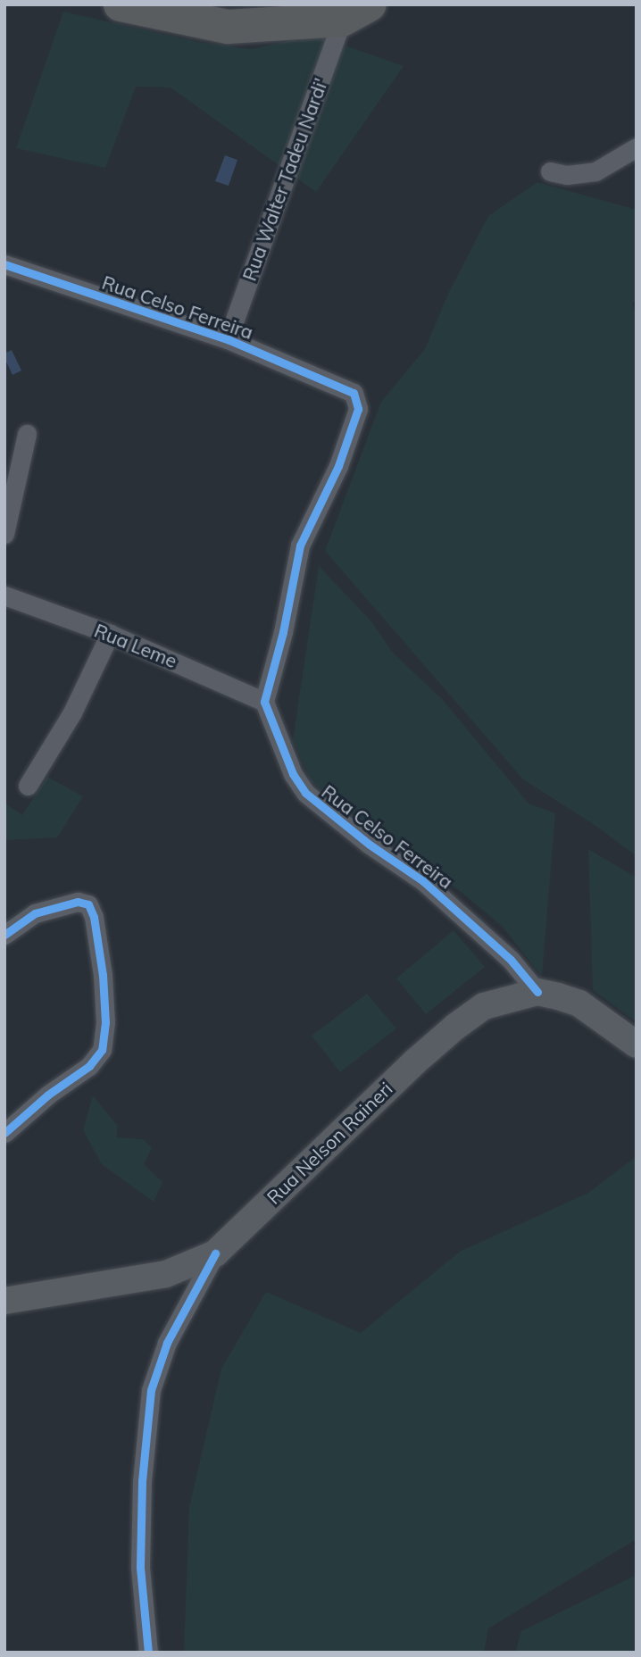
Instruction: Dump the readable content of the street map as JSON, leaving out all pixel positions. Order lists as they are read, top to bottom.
{
  "streets": {
    "main road": ["Rua Nelson Raineri"],
    "street": ["Rua Walter Tadeu Nardi'", "Rua Celso Ferreira", "Rua Leme"]
  },
  "crossings": [
    ["Rua Walter Tadeu Nardi'", "Rua Celso Ferreira"],
    ["Rua Celso Ferreira", "Rua Leme"],
    ["Rua Celso Ferreira", "Rua Nelson Raineri"]
  ]
}
